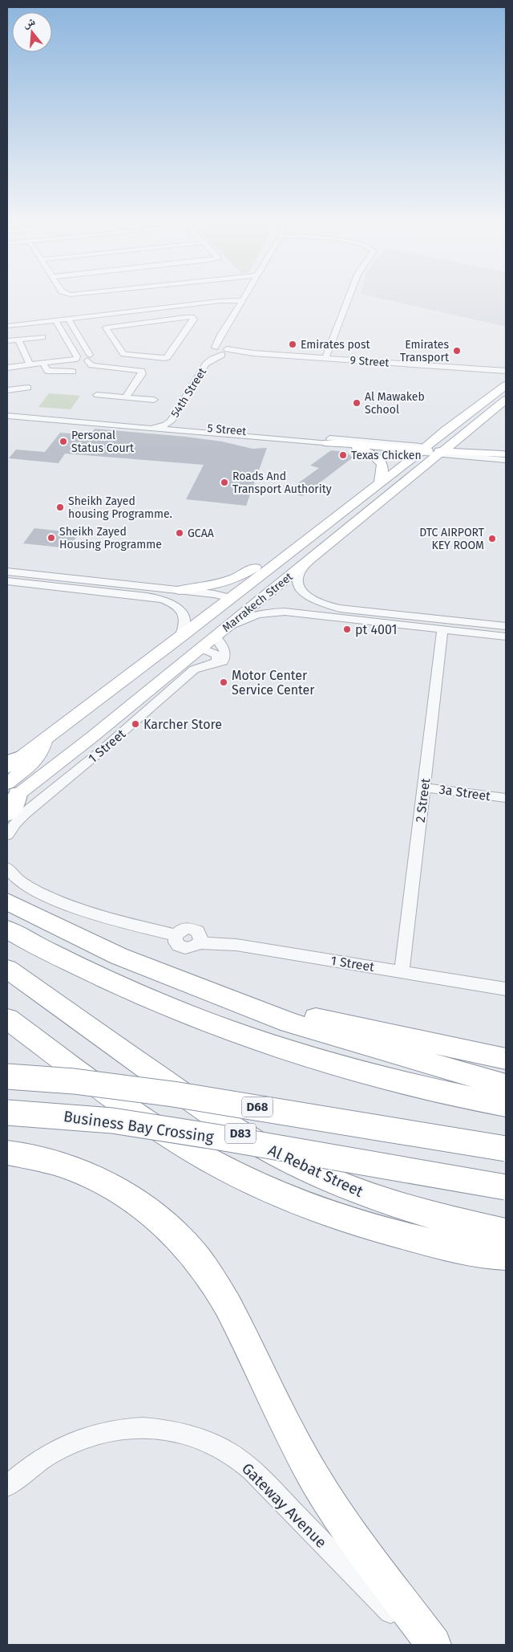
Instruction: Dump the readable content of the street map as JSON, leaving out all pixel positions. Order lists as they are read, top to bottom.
{
  "streets": {
    "highway": [
      "D68",
      "Business Bay Crossing",
      "D83",
      "Al Rebat Street"
    ],
    "main road": ["Marrakech Street"],
    "street": [
      "9 Street",
      "54th Street",
      "5 Street",
      "1 Street",
      "3a Street",
      "2 Street",
      "Gateway Avenue"
    ]
  },
  "crossings": [
    ["9 Street", "54th Street"],
    ["54th Street", "5 Street"],
    ["5 Street", "Marrakech Street"],
    ["Marrakech Street", "1 Street"],
    ["1 Street", "2 Street"],
    ["3a Street", "2 Street"]
  ],
  "places": [
    "Emirates post",
    "Emirates Transport",
    "Al Mawakeb School",
    "Personal Status Court",
    "Texas Chicken",
    "Roads And Transport Authority",
    "Sheikh Zayed housing Programme.",
    "GCAA",
    "Sheikh Zayed Housing Programme",
    "DTC AIRPORT KEY ROOM",
    "pt 4001",
    "Motor Center Service Center",
    "Karcher Store"
  ],
  "north": "top"
}
